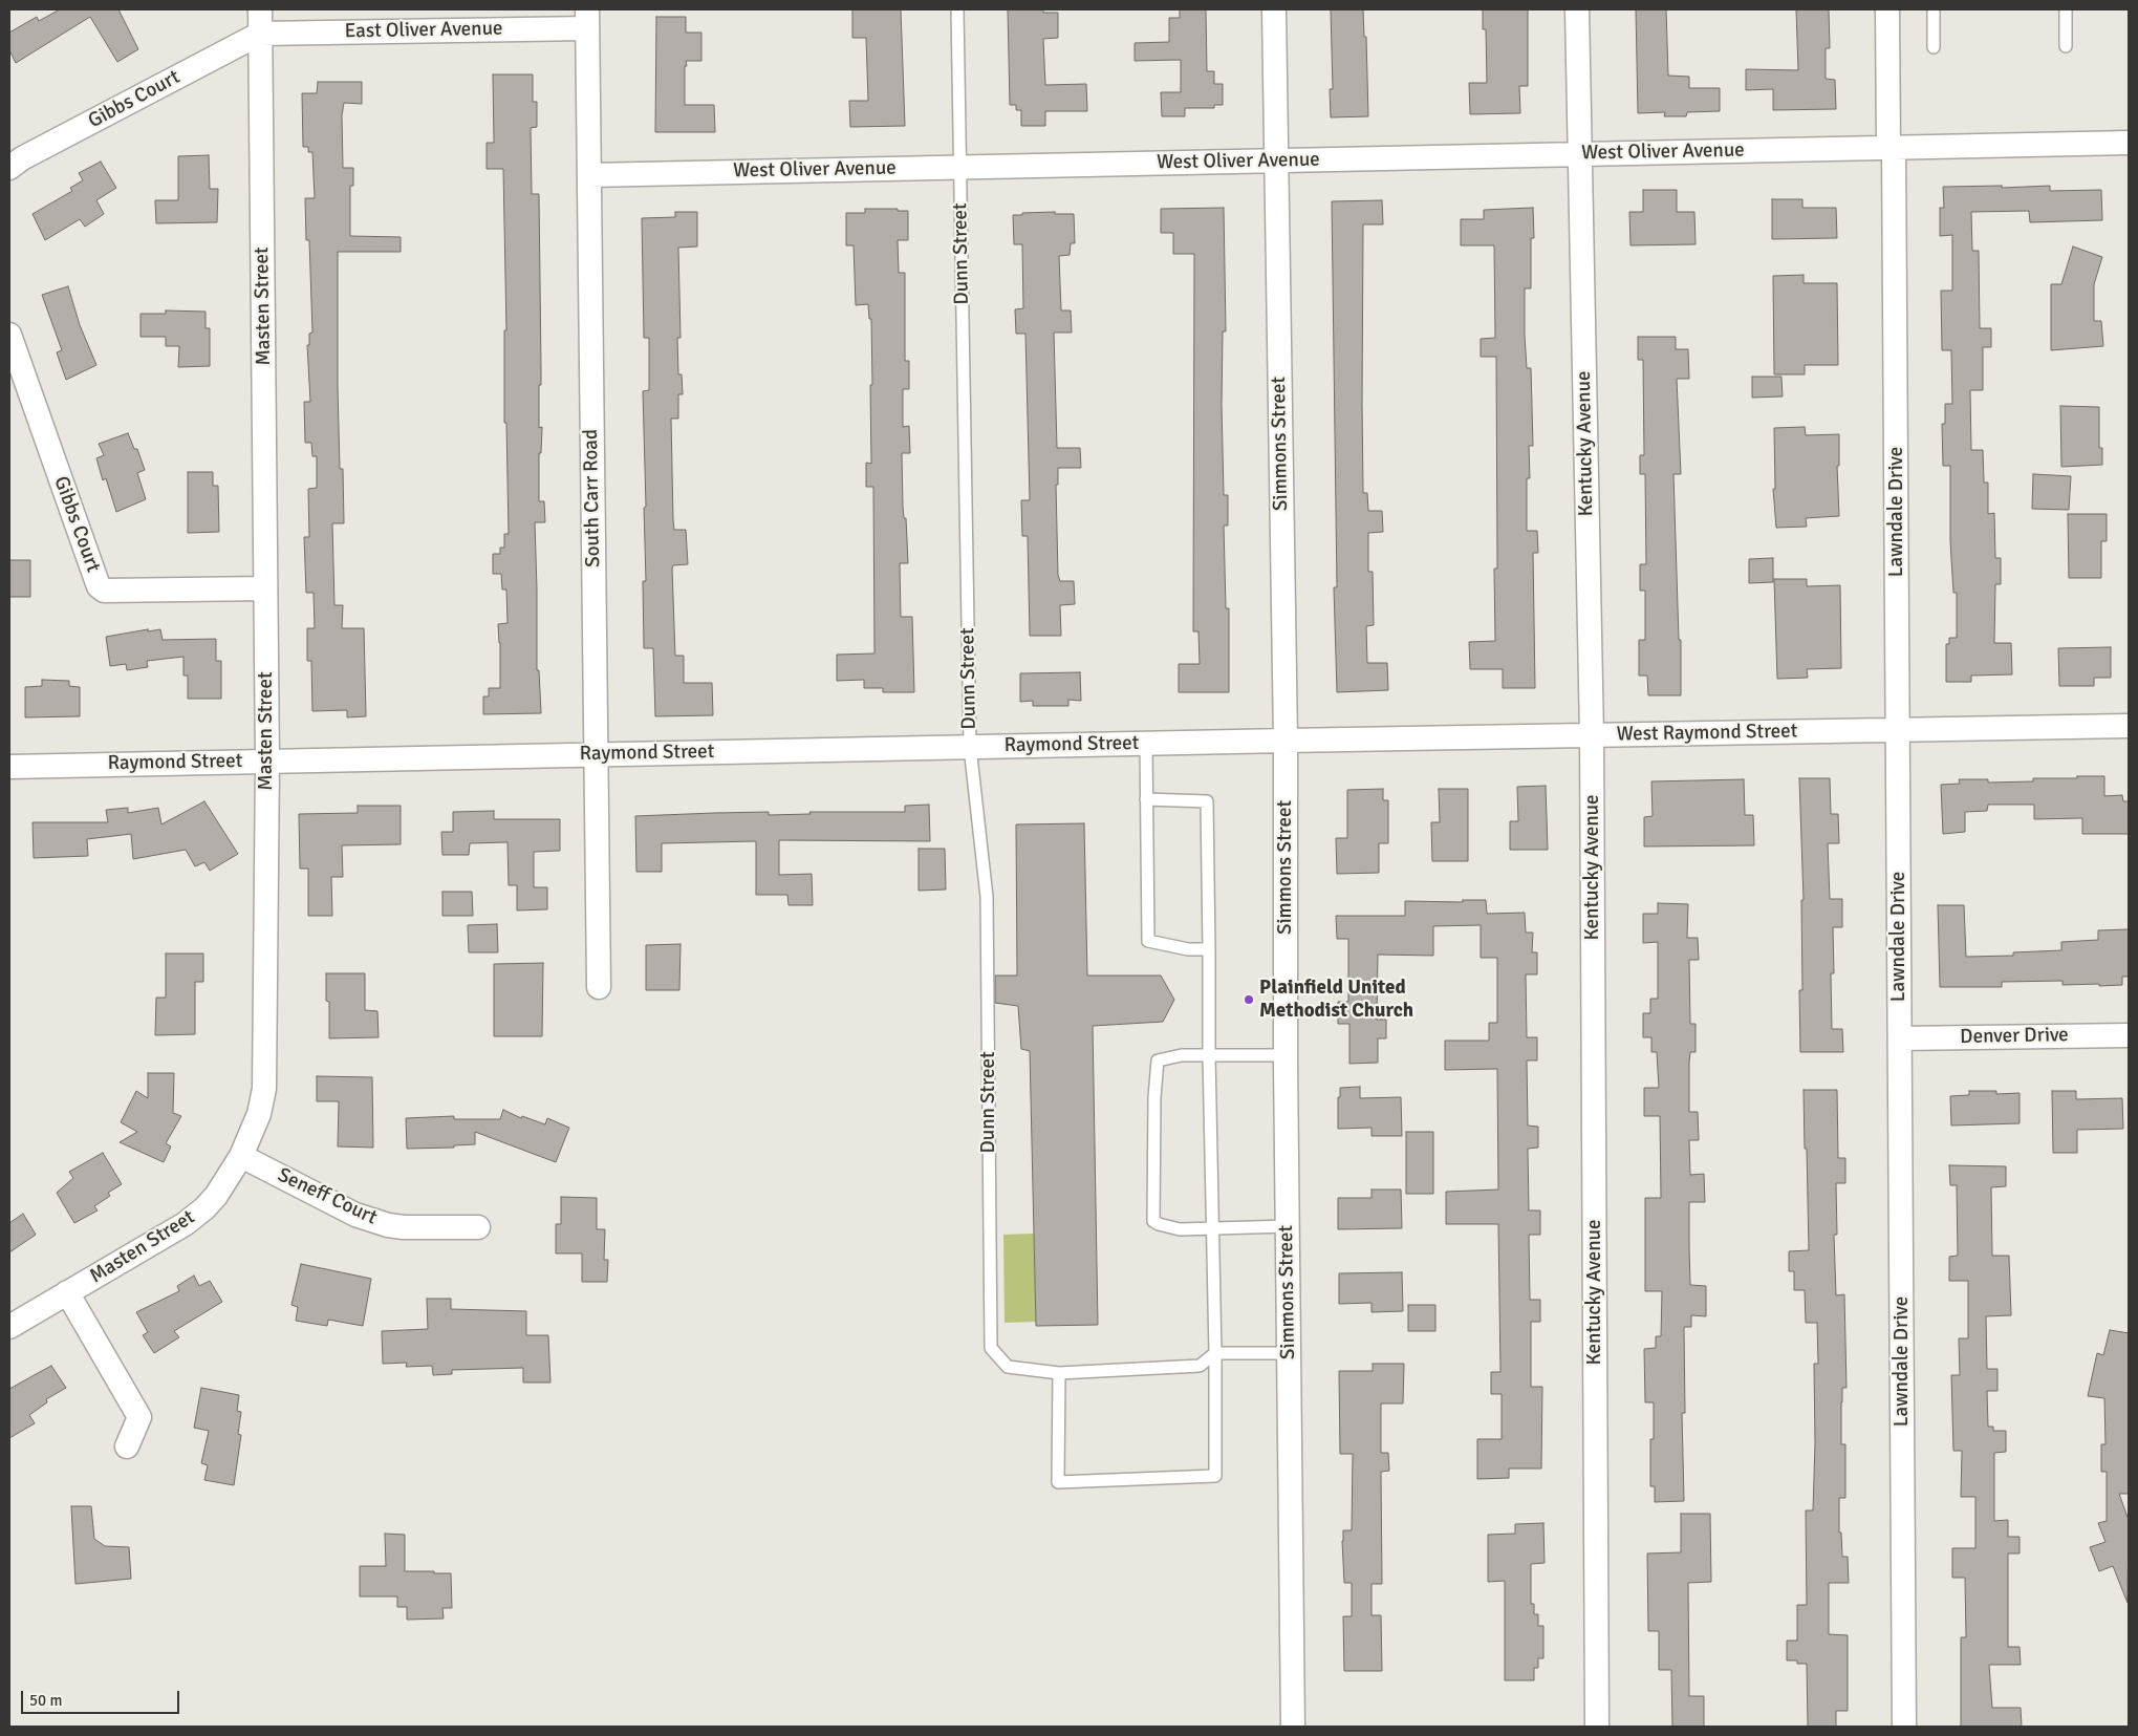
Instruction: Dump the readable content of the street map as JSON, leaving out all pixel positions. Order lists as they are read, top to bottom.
{
  "streets": {
    "street": [
      "East Oliver Avenue",
      "Gibbs Court",
      "West Oliver Avenue",
      "Masten Street",
      "Simmons Street",
      "Kentucky Avenue",
      "South Carr Road",
      "Lawndale Drive",
      "West Raymond Street",
      "Raymond Street",
      "Denver Drive",
      "Seneff Court"
    ],
    "lane": ["Dunn Street"]
  },
  "crossings": [
    ["East Oliver Avenue", "Gibbs Court"],
    ["East Oliver Avenue", "Masten Street"],
    ["East Oliver Avenue", "South Carr Road"],
    ["Gibbs Court", "Masten Street"],
    ["West Oliver Avenue", "Dunn Street"],
    ["West Oliver Avenue", "Simmons Street"],
    ["West Oliver Avenue", "Kentucky Avenue"],
    ["West Oliver Avenue", "South Carr Road"],
    ["West Oliver Avenue", "Lawndale Drive"],
    ["Dunn Street", "Raymond Street"],
    ["Masten Street", "Raymond Street"],
    ["Masten Street", "Seneff Court"],
    ["Simmons Street", "West Raymond Street"],
    ["Simmons Street", "Raymond Street"],
    ["Kentucky Avenue", "West Raymond Street"],
    ["South Carr Road", "Raymond Street"],
    ["Lawndale Drive", "West Raymond Street"],
    ["Lawndale Drive", "Denver Drive"],
    ["West Raymond Street", "Raymond Street"]
  ],
  "places": ["Plainfield United Methodist Church"],
  "scale_bar": "50 m"
}
